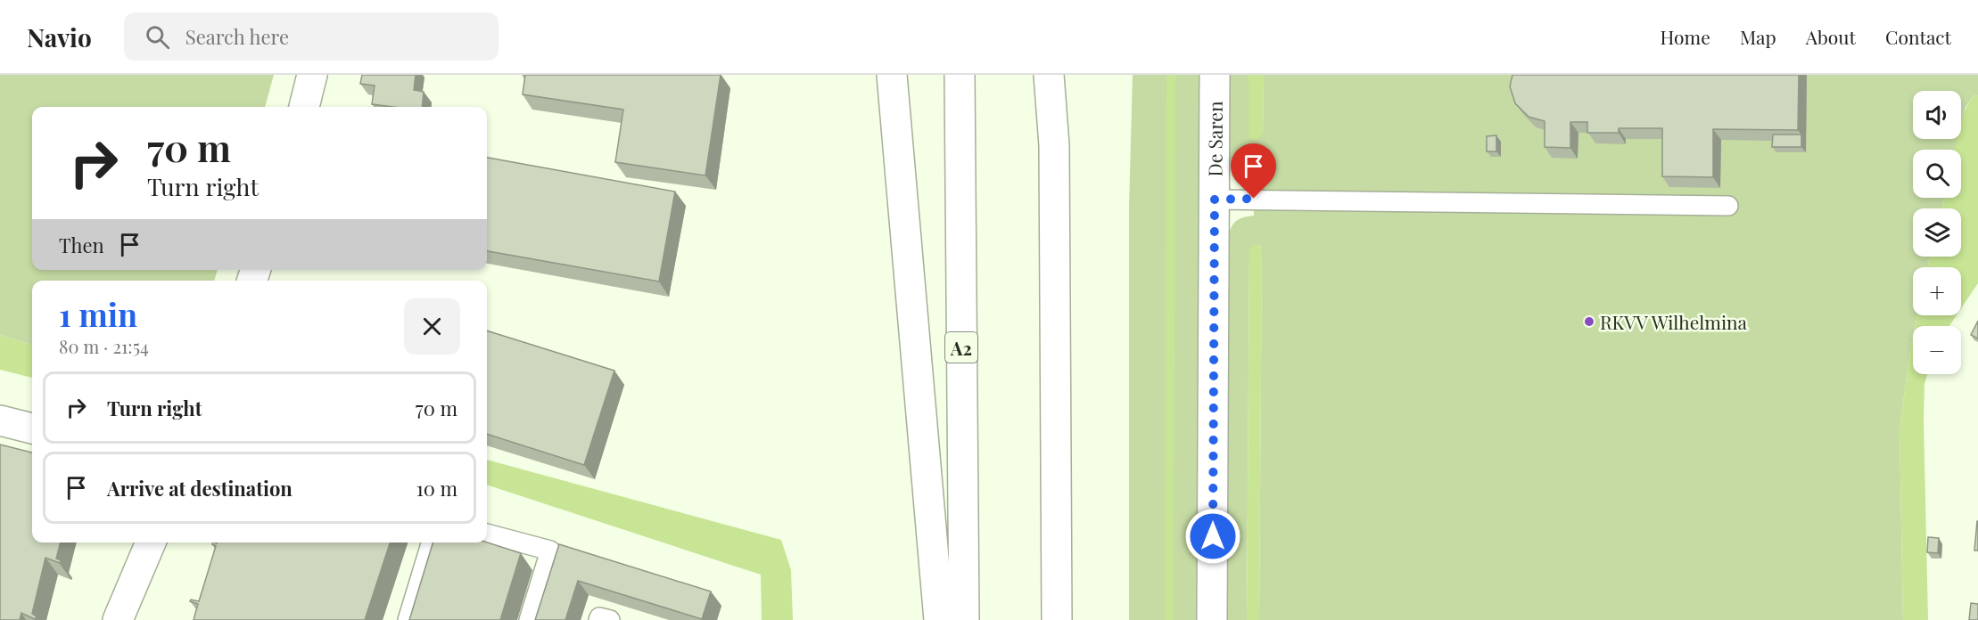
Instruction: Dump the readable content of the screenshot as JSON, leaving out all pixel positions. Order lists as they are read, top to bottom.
{
  "streets": {
    "main road": ["De Saren", "A2"]
  },
  "places": ["RKVV Wilhelmina"],
  "page": {
    "header": "Navio",
    "search": "Search here",
    "nav": [
      "Home",
      "Map",
      "About",
      "Contact"
    ],
    "map_buttons": ["+", "−"],
    "turn": ["70 m", "Turn right"],
    "then": "Then",
    "heading": ["1 min", "80 m · 21:54"],
    "list": [
      {
        "name": "Turn right",
        "value": "70 m"
      },
      {
        "name": "Arrive at destination",
        "value": "10 m"
      }
    ]
  }
}
